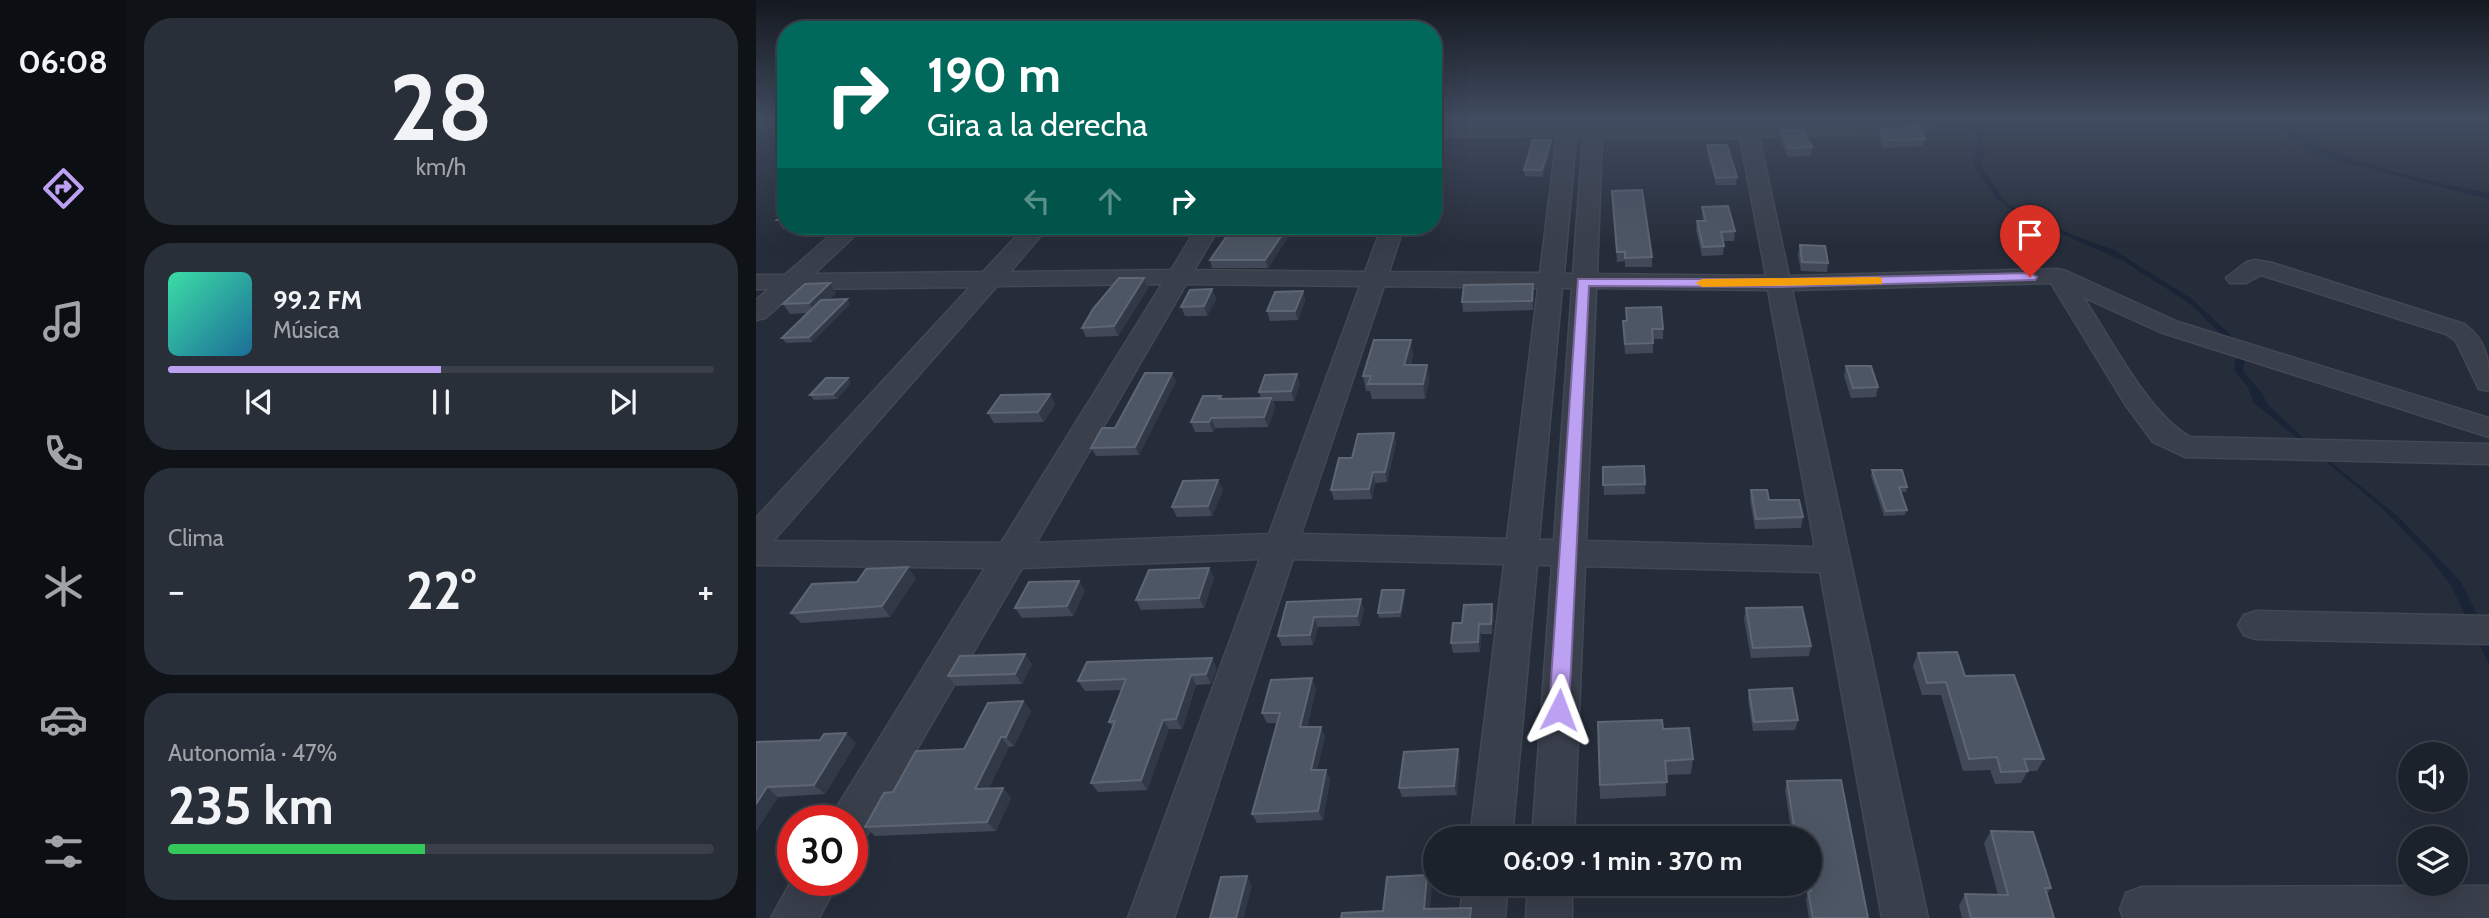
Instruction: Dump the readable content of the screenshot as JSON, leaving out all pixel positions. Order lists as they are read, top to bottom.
{
  "page": {
    "tabs": "06:08",
    "tile": [
      ["28", "km/h"],
      "Clima",
      ["Autonomía · 47%", "235 km"]
    ],
    "turn": ["190 m", "Gira a la derecha"],
    "song": ["99.2 FM", "Música"],
    "heat": ["−", "22°", "+"],
    "limit": "30",
    "trip": "06:09 · 1 min · 370 m"
  }
}
